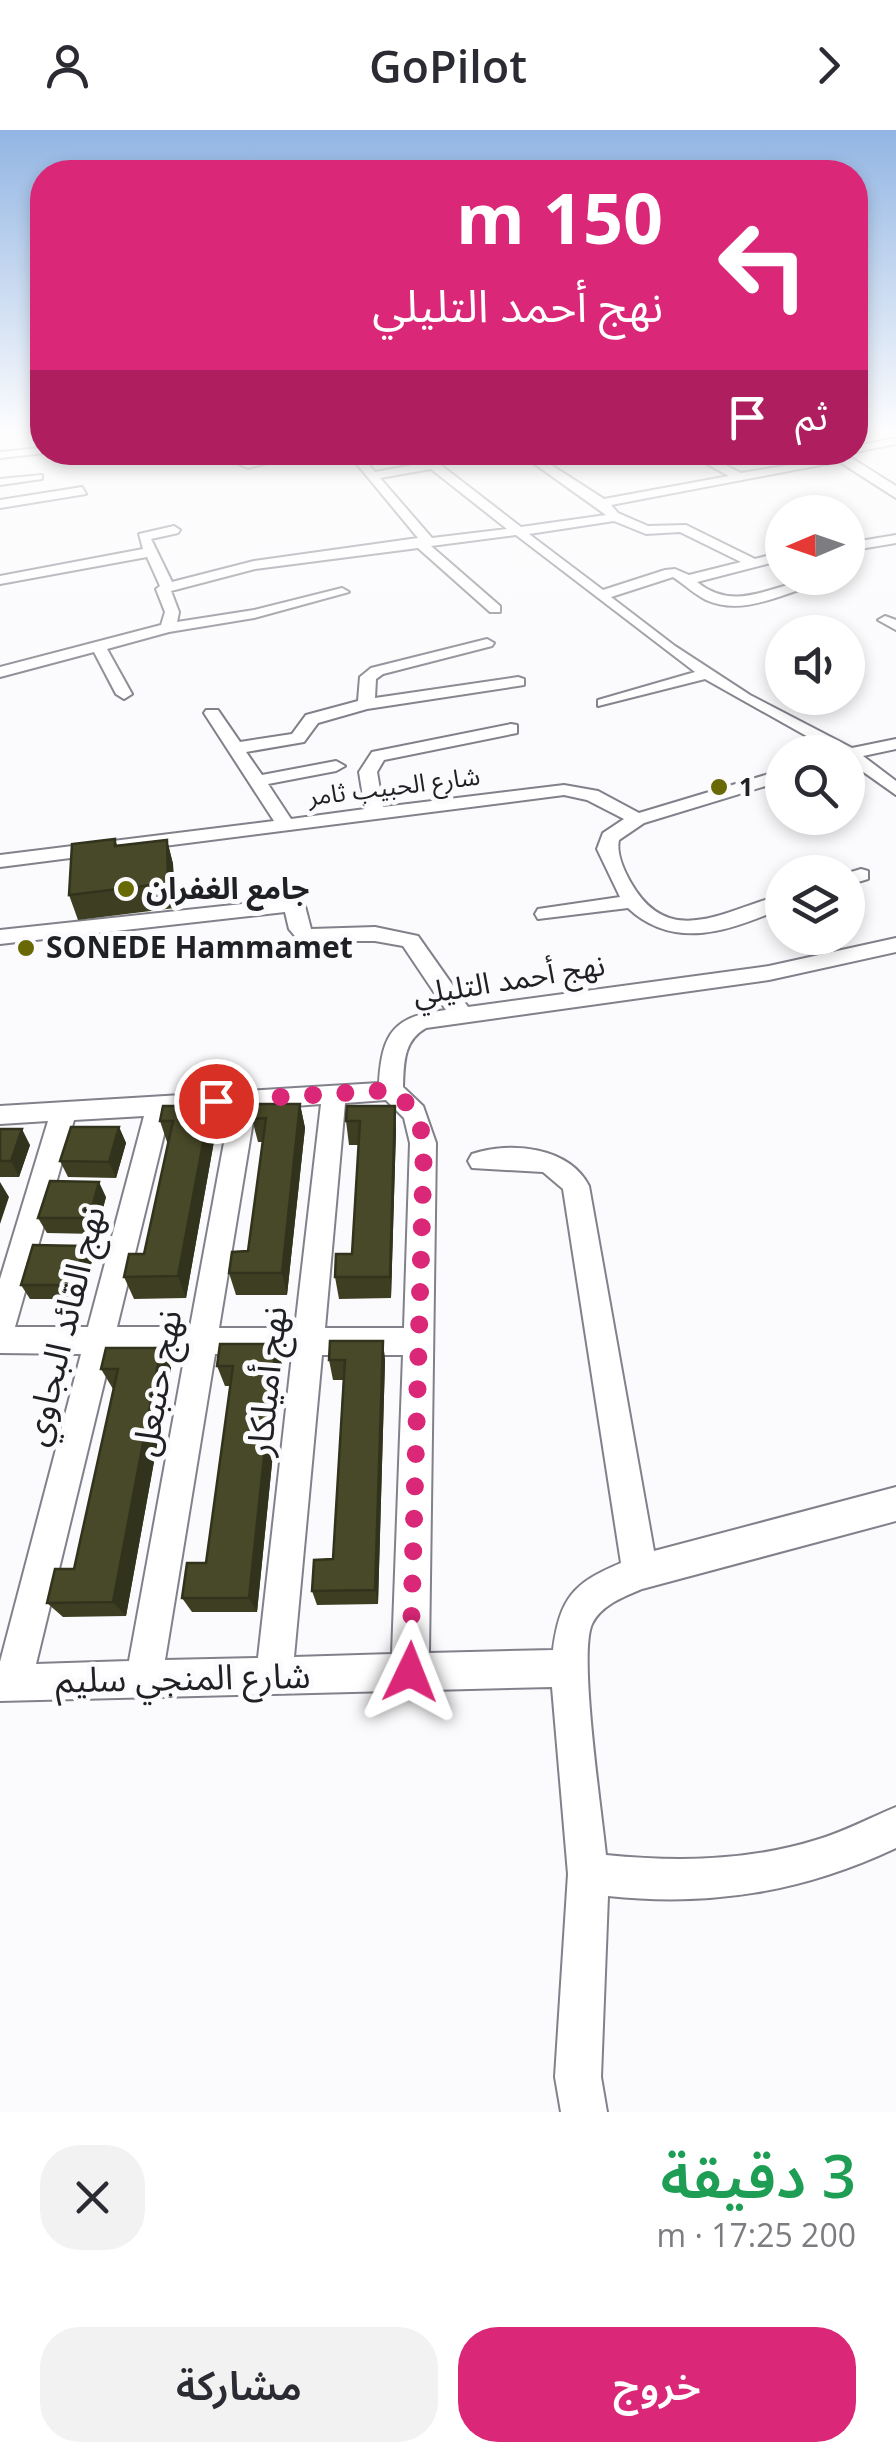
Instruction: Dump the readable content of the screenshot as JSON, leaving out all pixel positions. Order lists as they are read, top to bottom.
{
  "streets": {
    "street": [
      "شارع الحبيب ثامر",
      "نهج أحمد التليلي",
      "نهج القائد البجاوي",
      "نهج أميلكار",
      "نهج حنبعل",
      "شارع المنجي سليم"
    ]
  },
  "crossings": [
    ["نهج القائد البجاوي", "شارع المنجي سليم"],
    ["نهج أميلكار", "شارع المنجي سليم"],
    ["نهج حنبعل", "شارع المنجي سليم"]
  ],
  "places": ["1", "جامع الغفران", "SONEDE Hammamet"],
  "north": "left",
  "page": {
    "header": "GoPilot",
    "turn": ["150 m", "نهج أحمد التليلي"],
    "then": "ثم",
    "heading": ["3 دقيقة", "200 m · 17:25"],
    "buttons": ["خروج", "مشاركة"]
  }
}
